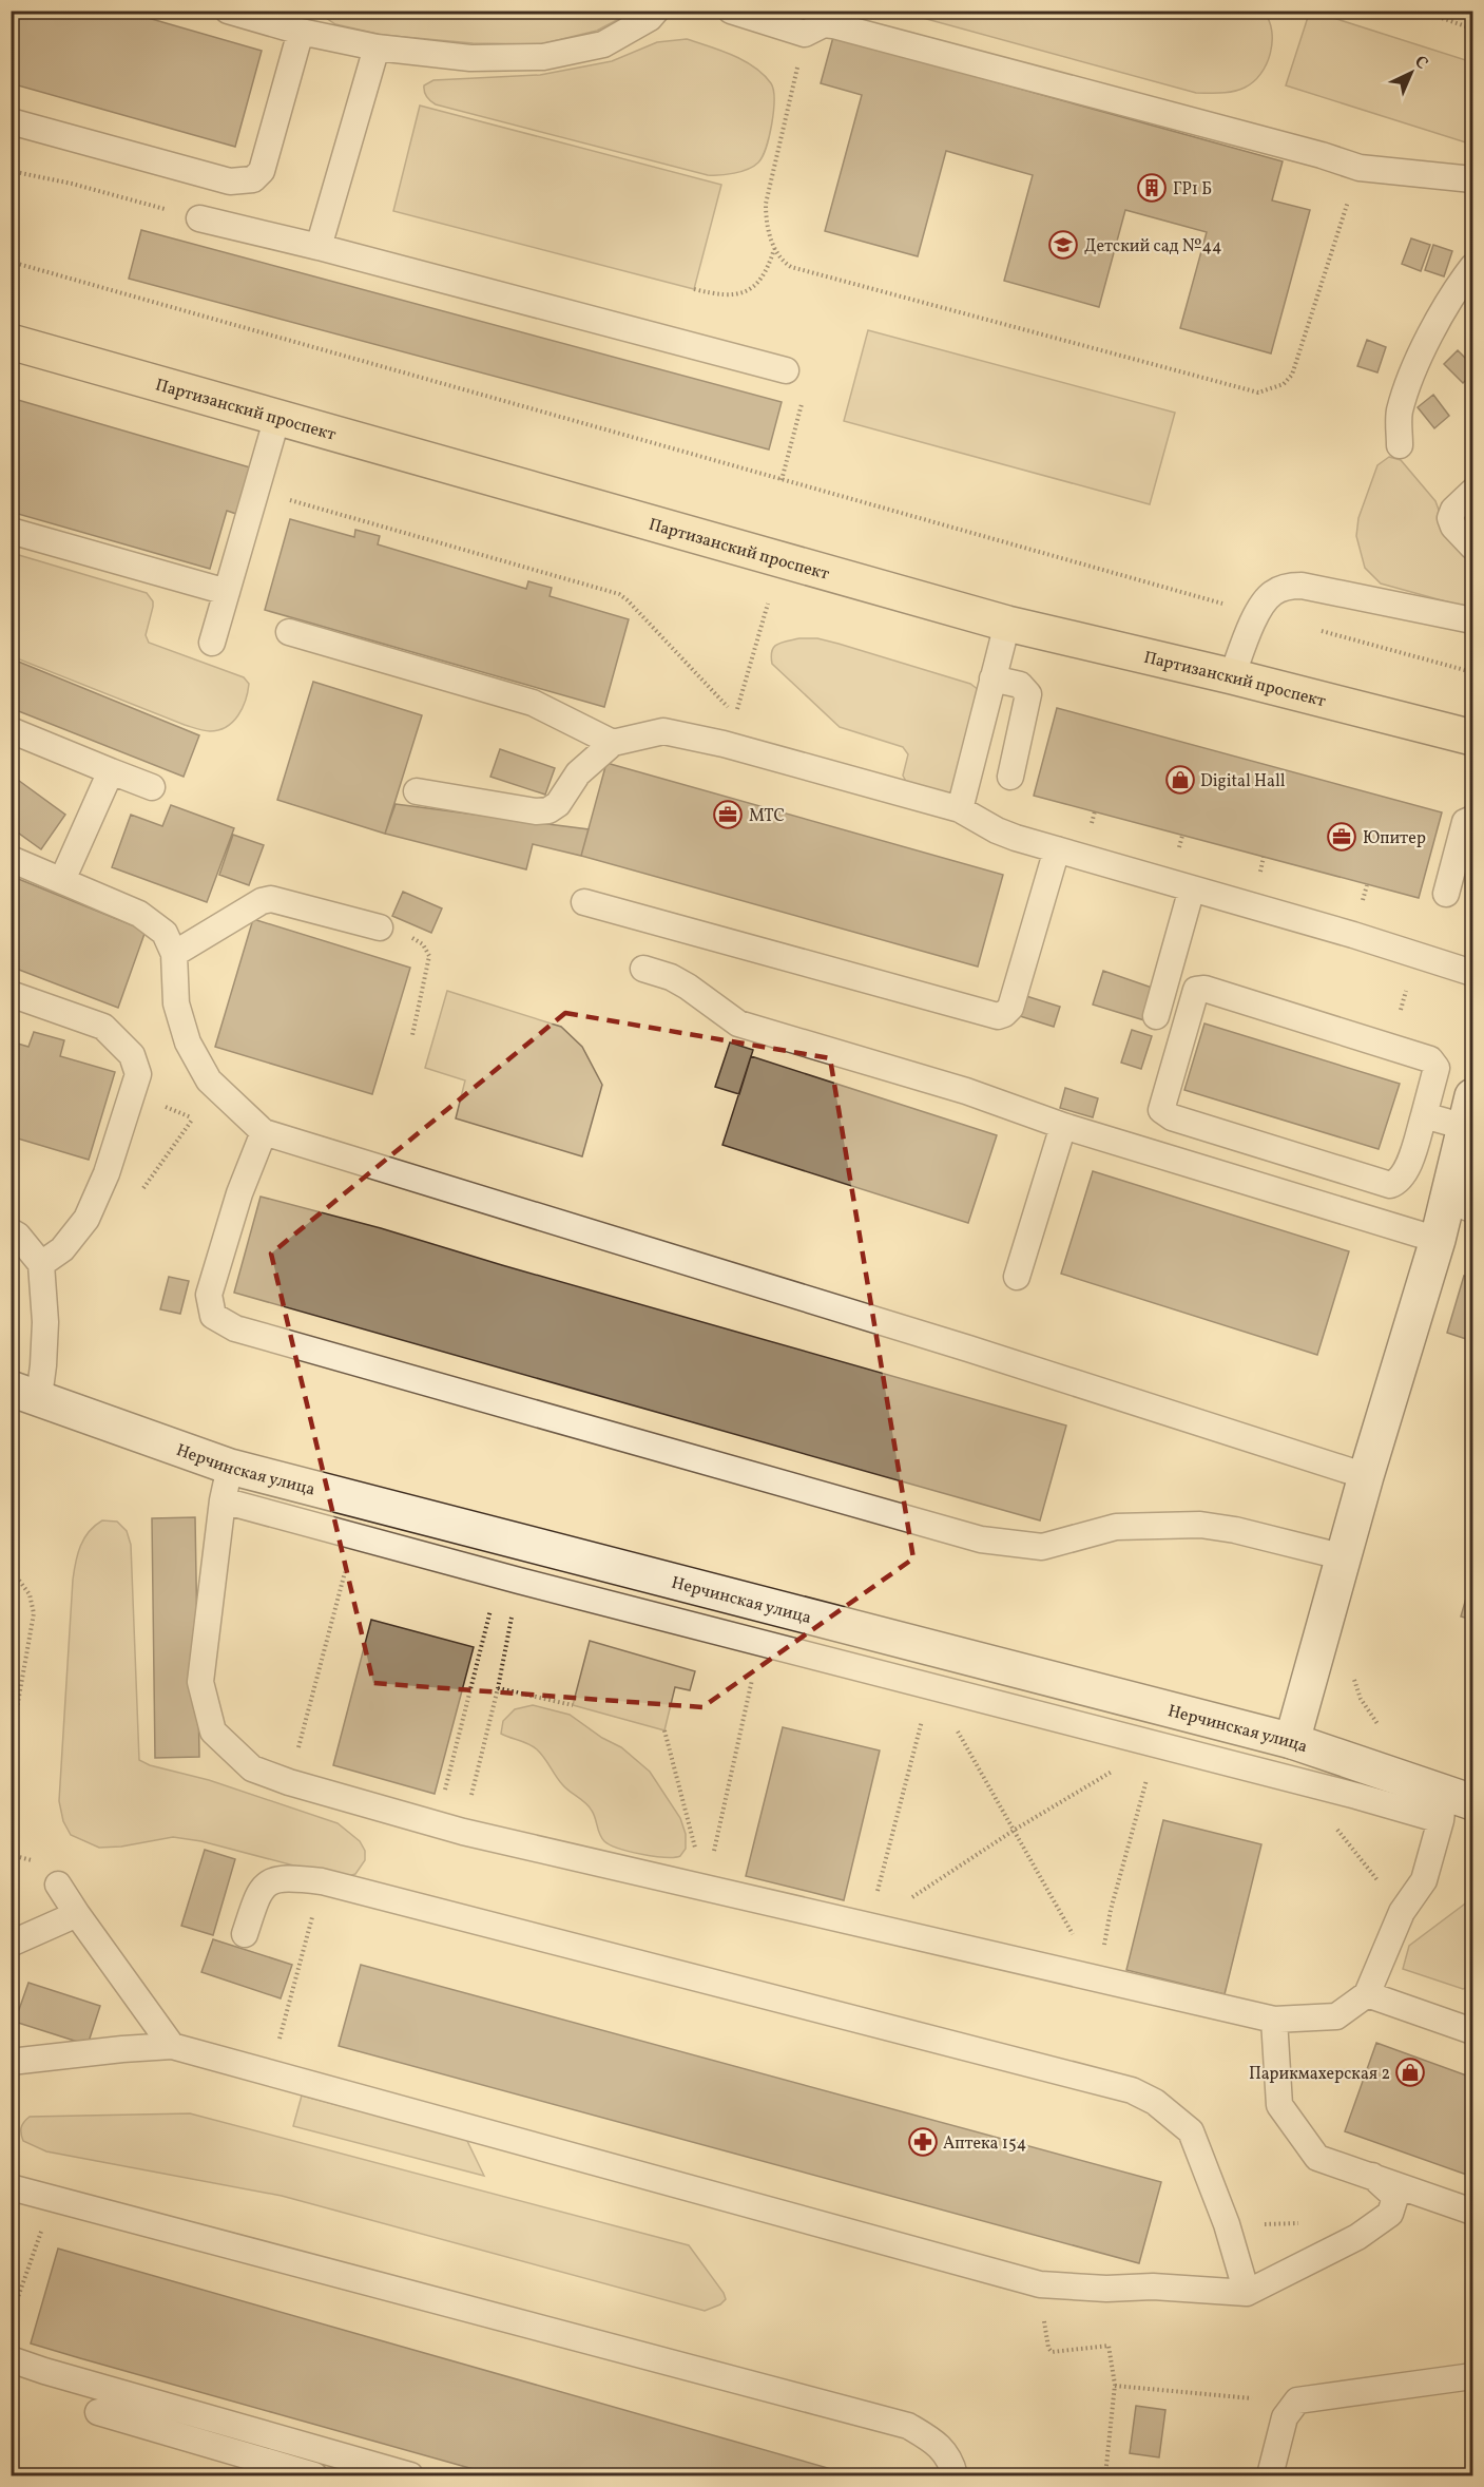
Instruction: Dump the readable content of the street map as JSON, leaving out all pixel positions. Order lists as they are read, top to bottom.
{
  "streets": {
    "main road": ["Партизанский проспект"],
    "street": ["Нерчинская улица"]
  },
  "places": {
    "building": ["ГР1 Б"],
    "school or university": ["Детский сад №44"],
    "shop": ["Digital Hall", "Парикмахерская 2"],
    "office": ["МТС", "Юпитер"],
    "pharmacy": ["Аптека 154"]
  },
  "north": "top right"
}
